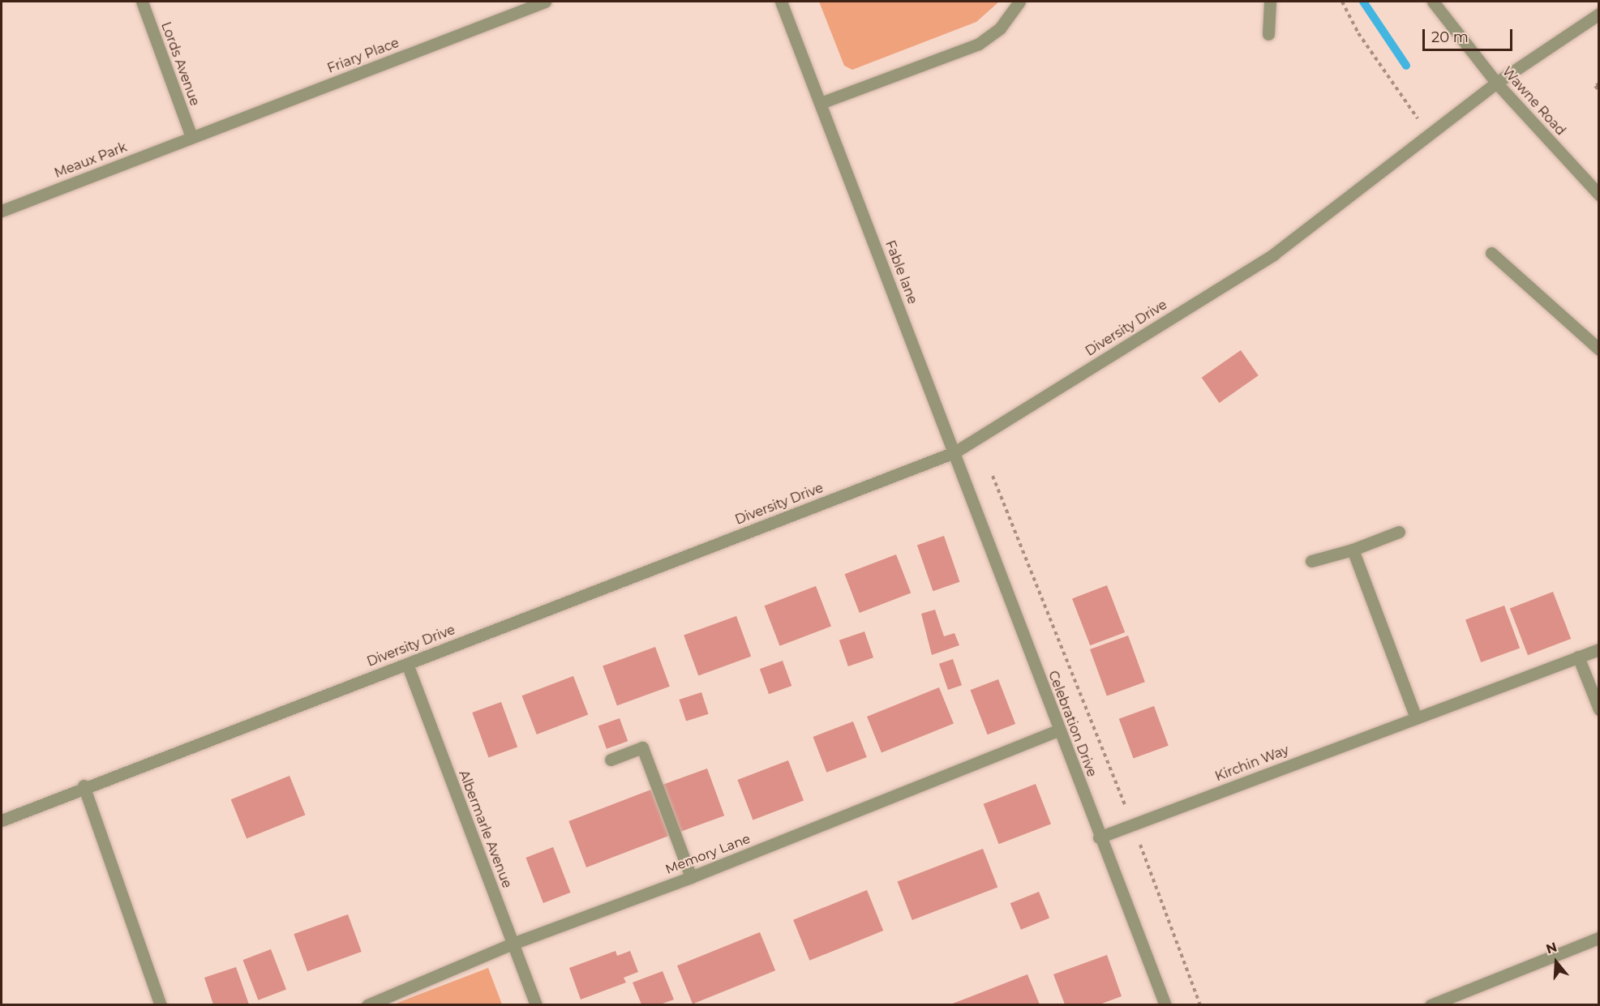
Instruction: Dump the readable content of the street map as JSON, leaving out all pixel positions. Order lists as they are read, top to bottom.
{
  "streets": {
    "street": [
      "Friary Place",
      "Lords Avenue",
      "Wawne Road",
      "Meaux Park",
      "Fable lane",
      "Diversity Drive",
      "Celebration Drive",
      "Kirchin Way",
      "Albermarle Avenue",
      "Memory Lane"
    ]
  },
  "crossings": [
    ["Friary Place", "Lords Avenue"],
    ["Friary Place", "Meaux Park"],
    ["Lords Avenue", "Meaux Park"],
    ["Wawne Road", "Diversity Drive"],
    ["Fable lane", "Diversity Drive"],
    ["Fable lane", "Celebration Drive"],
    ["Diversity Drive", "Celebration Drive"],
    ["Diversity Drive", "Albermarle Avenue"],
    ["Celebration Drive", "Kirchin Way"],
    ["Celebration Drive", "Memory Lane"],
    ["Albermarle Avenue", "Memory Lane"]
  ],
  "scale_bar": "20 m",
  "north": "top"
}
